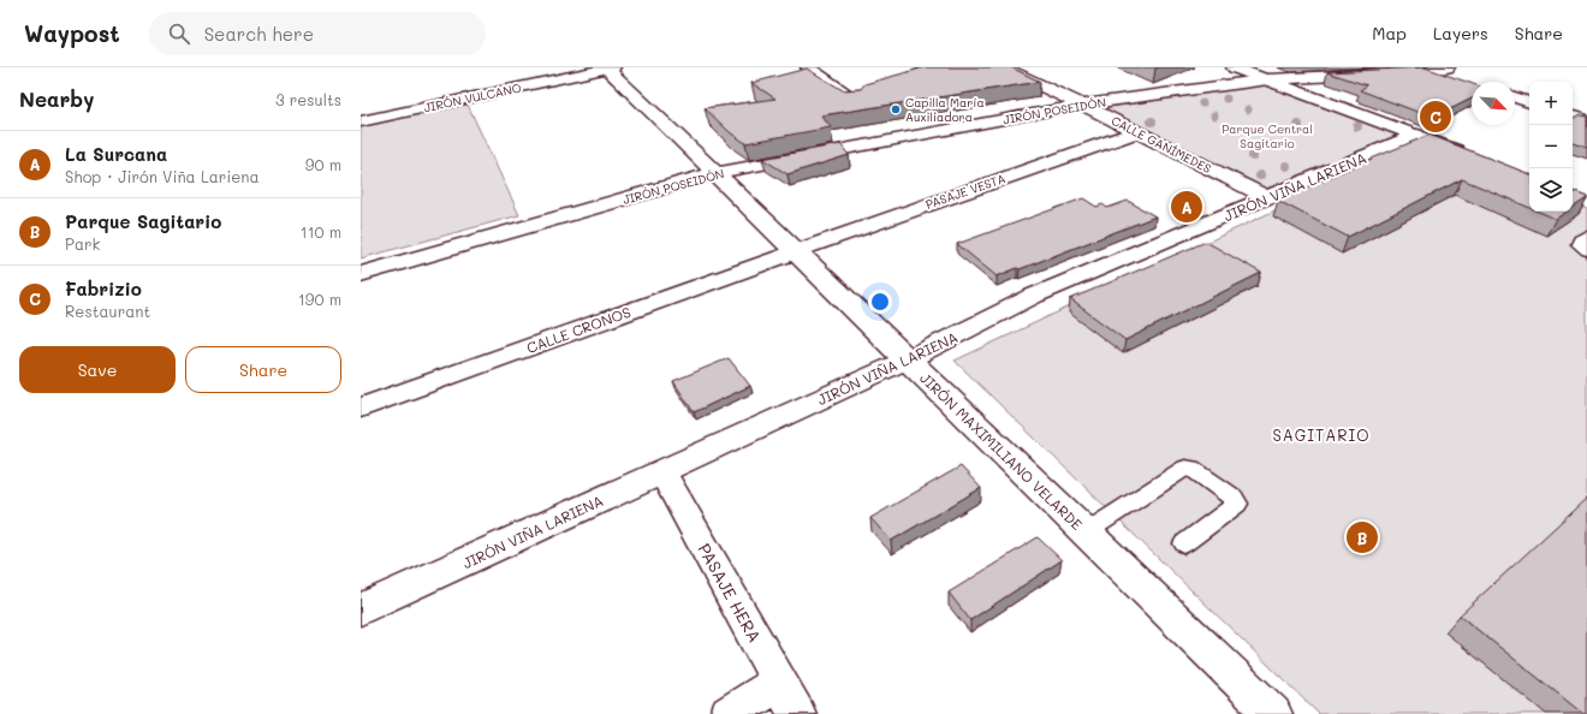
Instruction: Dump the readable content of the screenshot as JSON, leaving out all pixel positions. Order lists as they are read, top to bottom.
{
  "streets": {
    "street": [
      "JIRÓN VULCANO",
      "JIRÓN POSEIDÓN",
      "CALLE GANÍMEDES",
      "JIRÓN VIÑA LARIENA",
      "PASAJE VESTA",
      "CALLE CRONOS",
      "JIRÓN MAXIMILIANO VELARDE",
      "PASAJE HERA"
    ]
  },
  "crossings": [
    ["JIRÓN VULCANO", "JIRÓN MAXIMILIANO VELARDE"],
    ["JIRÓN POSEIDÓN", "CALLE GANÍMEDES"],
    ["JIRÓN POSEIDÓN", "JIRÓN MAXIMILIANO VELARDE"],
    ["CALLE GANÍMEDES", "JIRÓN VIÑA LARIENA"],
    ["CALLE GANÍMEDES", "PASAJE VESTA"],
    ["JIRÓN VIÑA LARIENA", "JIRÓN MAXIMILIANO VELARDE"],
    ["JIRÓN VIÑA LARIENA", "PASAJE HERA"],
    ["PASAJE VESTA", "CALLE CRONOS"],
    ["PASAJE VESTA", "JIRÓN MAXIMILIANO VELARDE"],
    ["CALLE CRONOS", "JIRÓN MAXIMILIANO VELARDE"]
  ],
  "districts": ["SAGITARIO"],
  "parks": ["Parque Central Sagitario"],
  "places": ["Capilla María Auxiliadora"],
  "north": "bottom right",
  "page": {
    "header": "Waypost",
    "search": "Search here",
    "nav": ["Map", "Layers", "Share"],
    "heading": ["Nearby", "3 results"],
    "map_buttons": ["+", "−"],
    "pins": ["C", "A", "B"],
    "list": [
      {
        "mark": "A",
        "name": "La Surcana",
        "note": "Shop · Jirón Viña Lariena",
        "value": "90 m"
      },
      {
        "mark": "B",
        "name": "Parque Sagitario",
        "note": "Park",
        "value": "110 m"
      },
      {
        "mark": "C",
        "name": "Fabrizio",
        "note": "Restaurant",
        "value": "190 m"
      }
    ],
    "buttons": ["Save", "Share"]
  }
}
